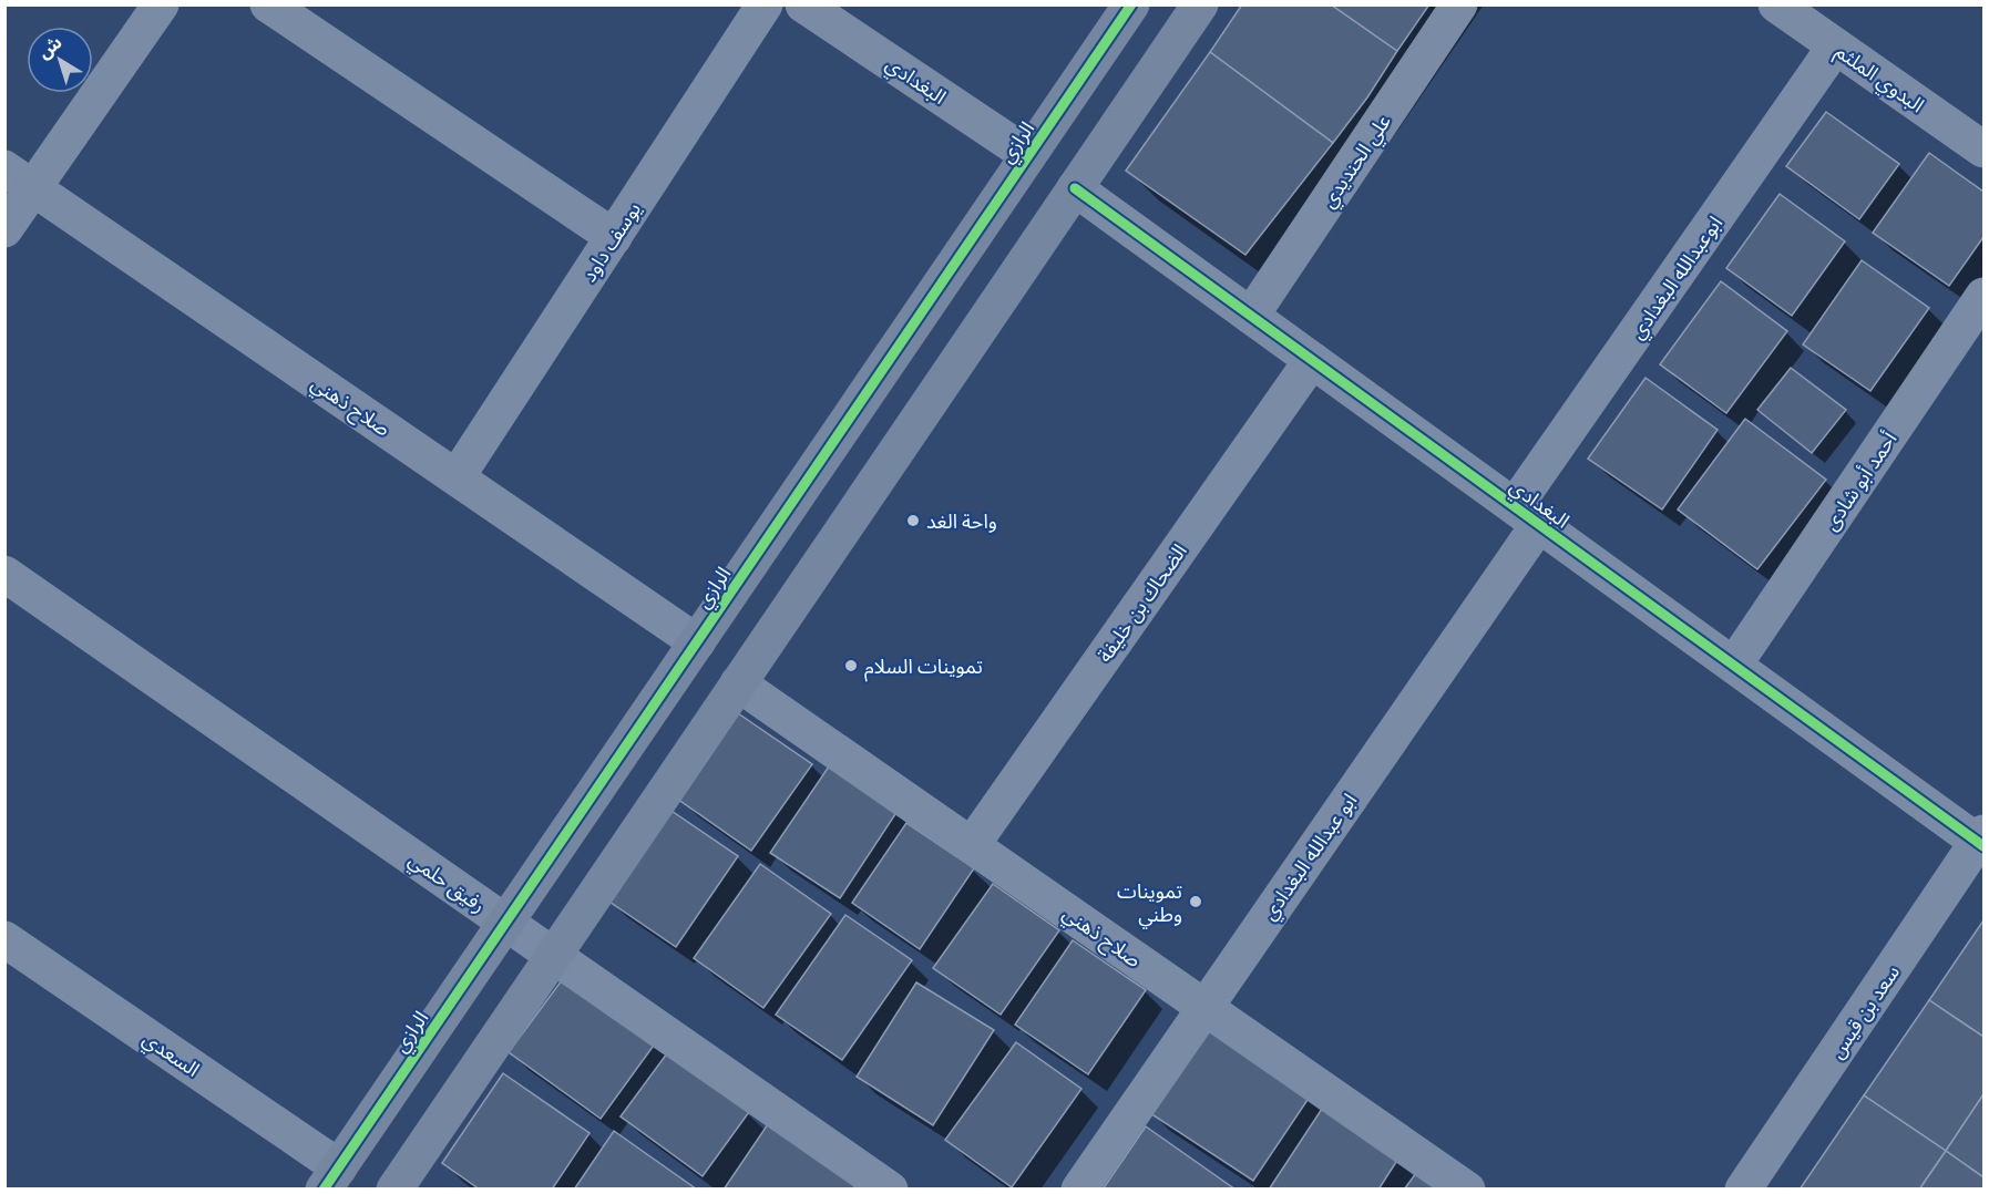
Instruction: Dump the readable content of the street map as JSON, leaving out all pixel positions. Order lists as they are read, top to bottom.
{
  "streets": {
    "street": [
      "البدوي الملثم",
      "البغدادي",
      "الرازي",
      "علي الحنديدي",
      "يوسف داود",
      "ابوعبدالله البغدادي",
      "صلاح ذهني",
      "أحمد أبو شادى",
      "الضحاك بن خليفة",
      "ابو عبدالله البغدادي",
      "رفيق حلمي",
      "سعد بن قيس",
      "السعدي"
    ]
  },
  "crossings": [
    ["البدوي الملثم", "ابوعبدالله البغدادي"],
    ["البغدادي", "الرازي"],
    ["البغدادي", "علي الحنديدي"],
    ["البغدادي", "ابوعبدالله البغدادي"],
    ["البغدادي", "أحمد أبو شادى"],
    ["البغدادي", "الضحاك بن خليفة"],
    ["البغدادي", "ابو عبدالله البغدادي"],
    ["البغدادي", "سعد بن قيس"],
    ["الرازي", "صلاح ذهني"],
    ["الرازي", "رفيق حلمي"],
    ["الرازي", "السعدي"],
    ["يوسف داود", "صلاح ذهني"],
    ["ابوعبدالله البغدادي", "ابو عبدالله البغدادي"],
    ["صلاح ذهني", "الضحاك بن خليفة"],
    ["صلاح ذهني", "ابو عبدالله البغدادي"]
  ],
  "places": ["واحة الغد", "تموينات السلام", "تموينات وطني"],
  "north": "top left"
}
